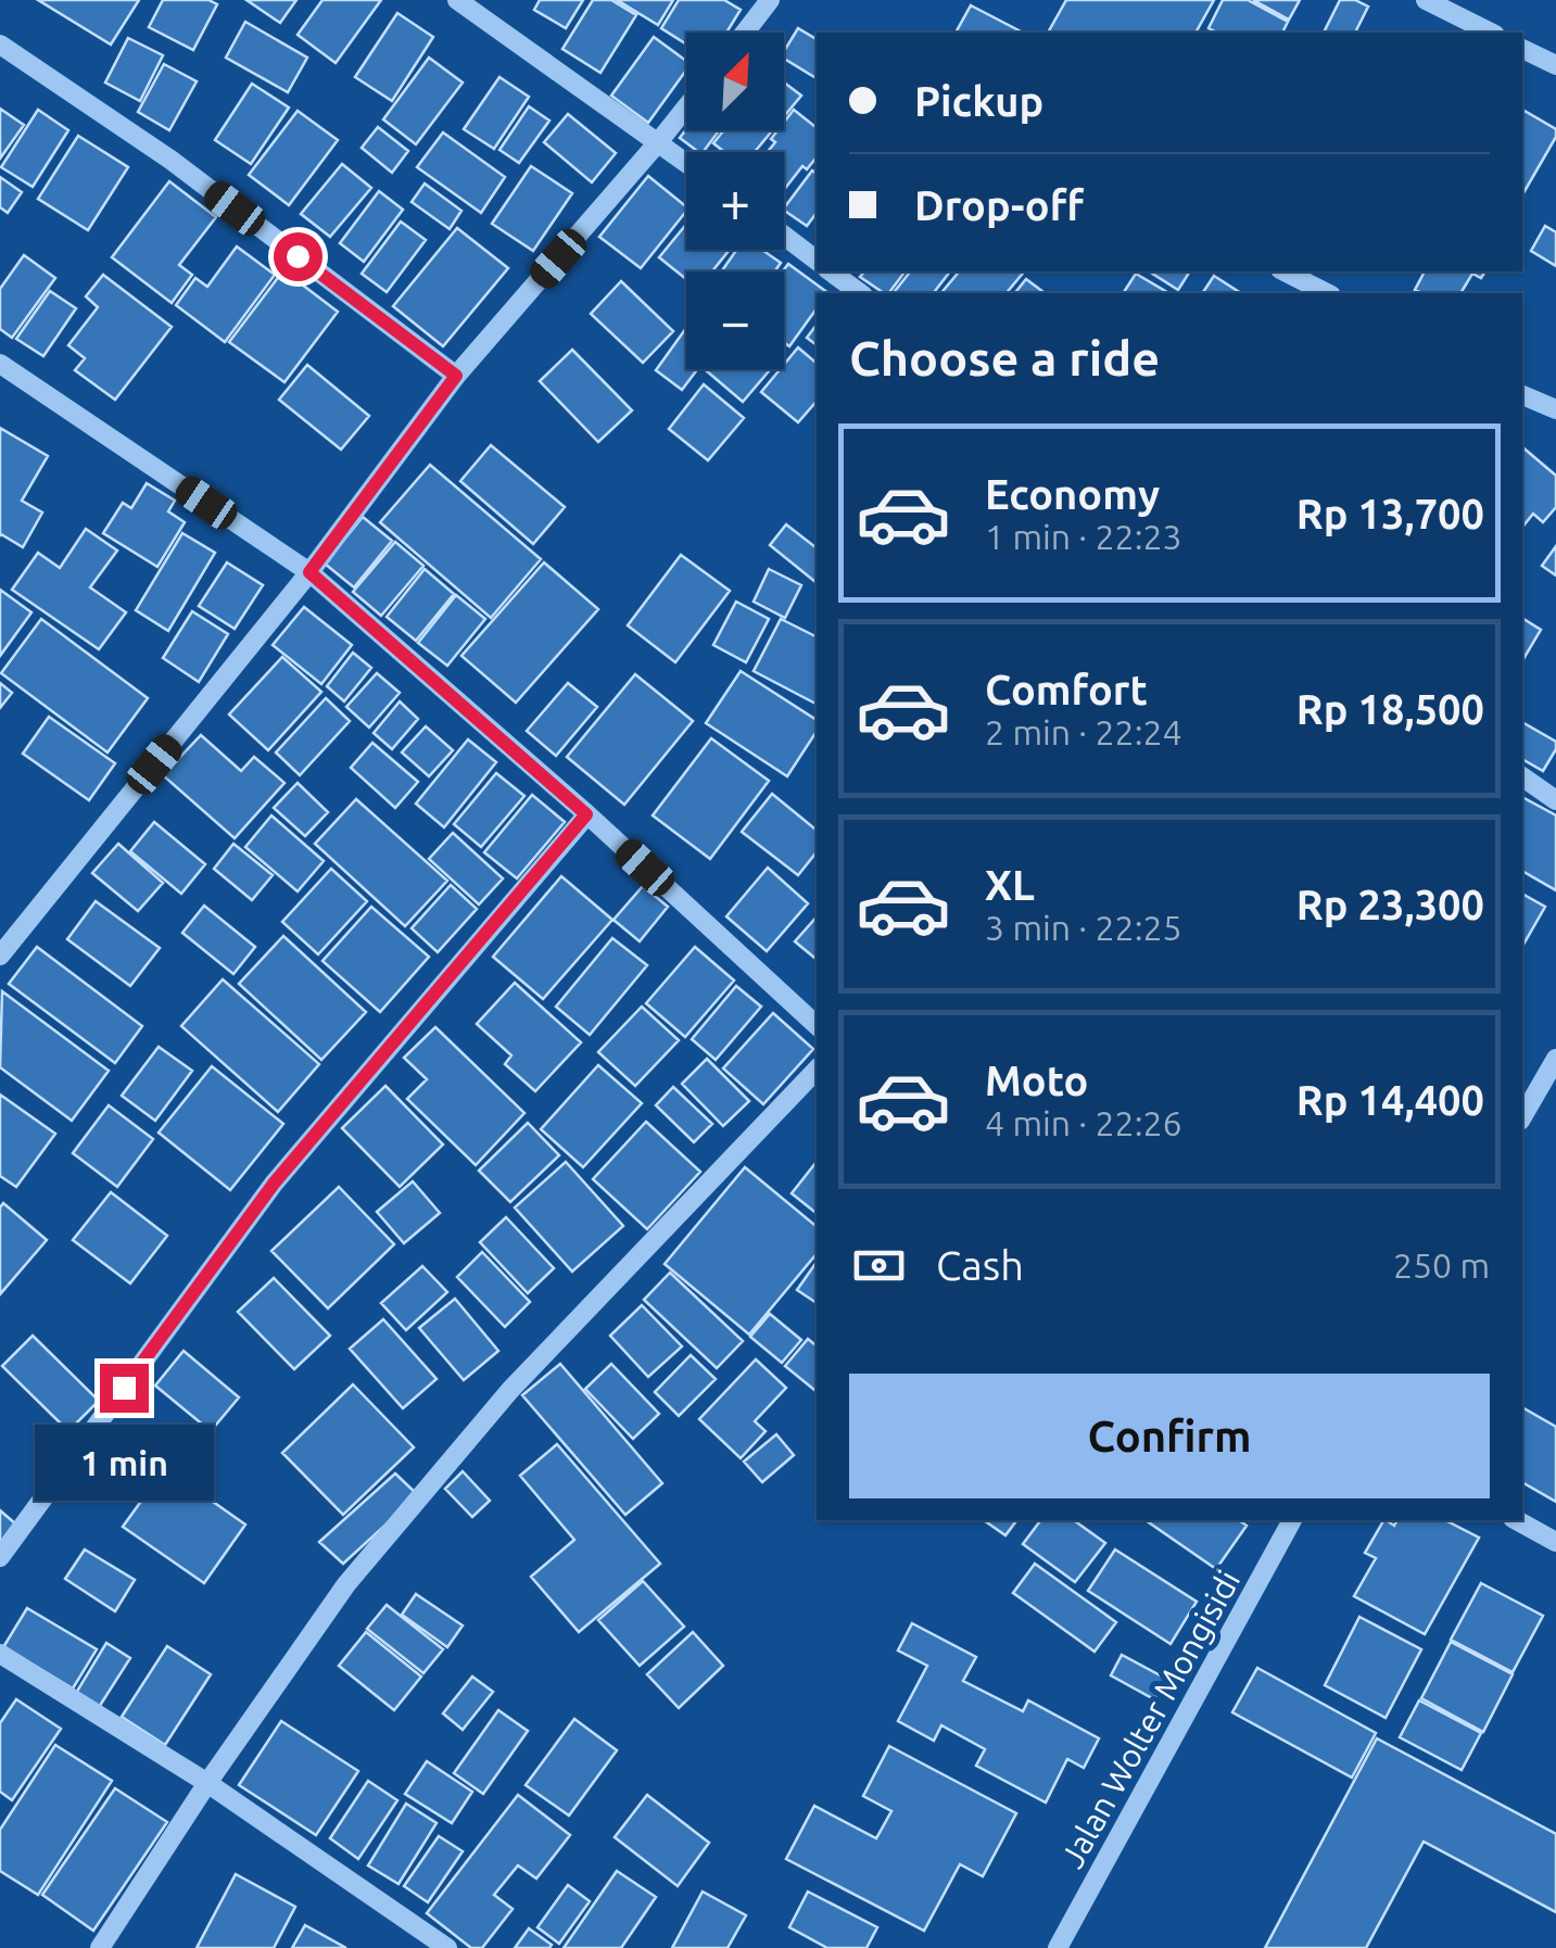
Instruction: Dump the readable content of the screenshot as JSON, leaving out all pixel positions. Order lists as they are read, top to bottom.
{
  "streets": {
    "street": ["Jalan Wolter Mongisidi"]
  },
  "north": "top right",
  "page": {
    "map_buttons": ["+", "−"],
    "banner": ["Pickup", "Drop-off"],
    "heading": "Choose a ride",
    "list": [
      {
        "name": "Economy",
        "note": "1 min · 22:23",
        "value": "Rp 13,700"
      },
      {
        "name": "Comfort",
        "note": "2 min · 22:24",
        "value": "Rp 18,500"
      },
      {
        "name": "XL",
        "note": "3 min · 22:25",
        "value": "Rp 23,300"
      },
      {
        "name": "Moto",
        "note": "4 min · 22:26",
        "value": "Rp 14,400"
      }
    ],
    "pay": ["Cash", "250 m"],
    "buttons": "Confirm",
    "bubble": "1 min"
  }
}
